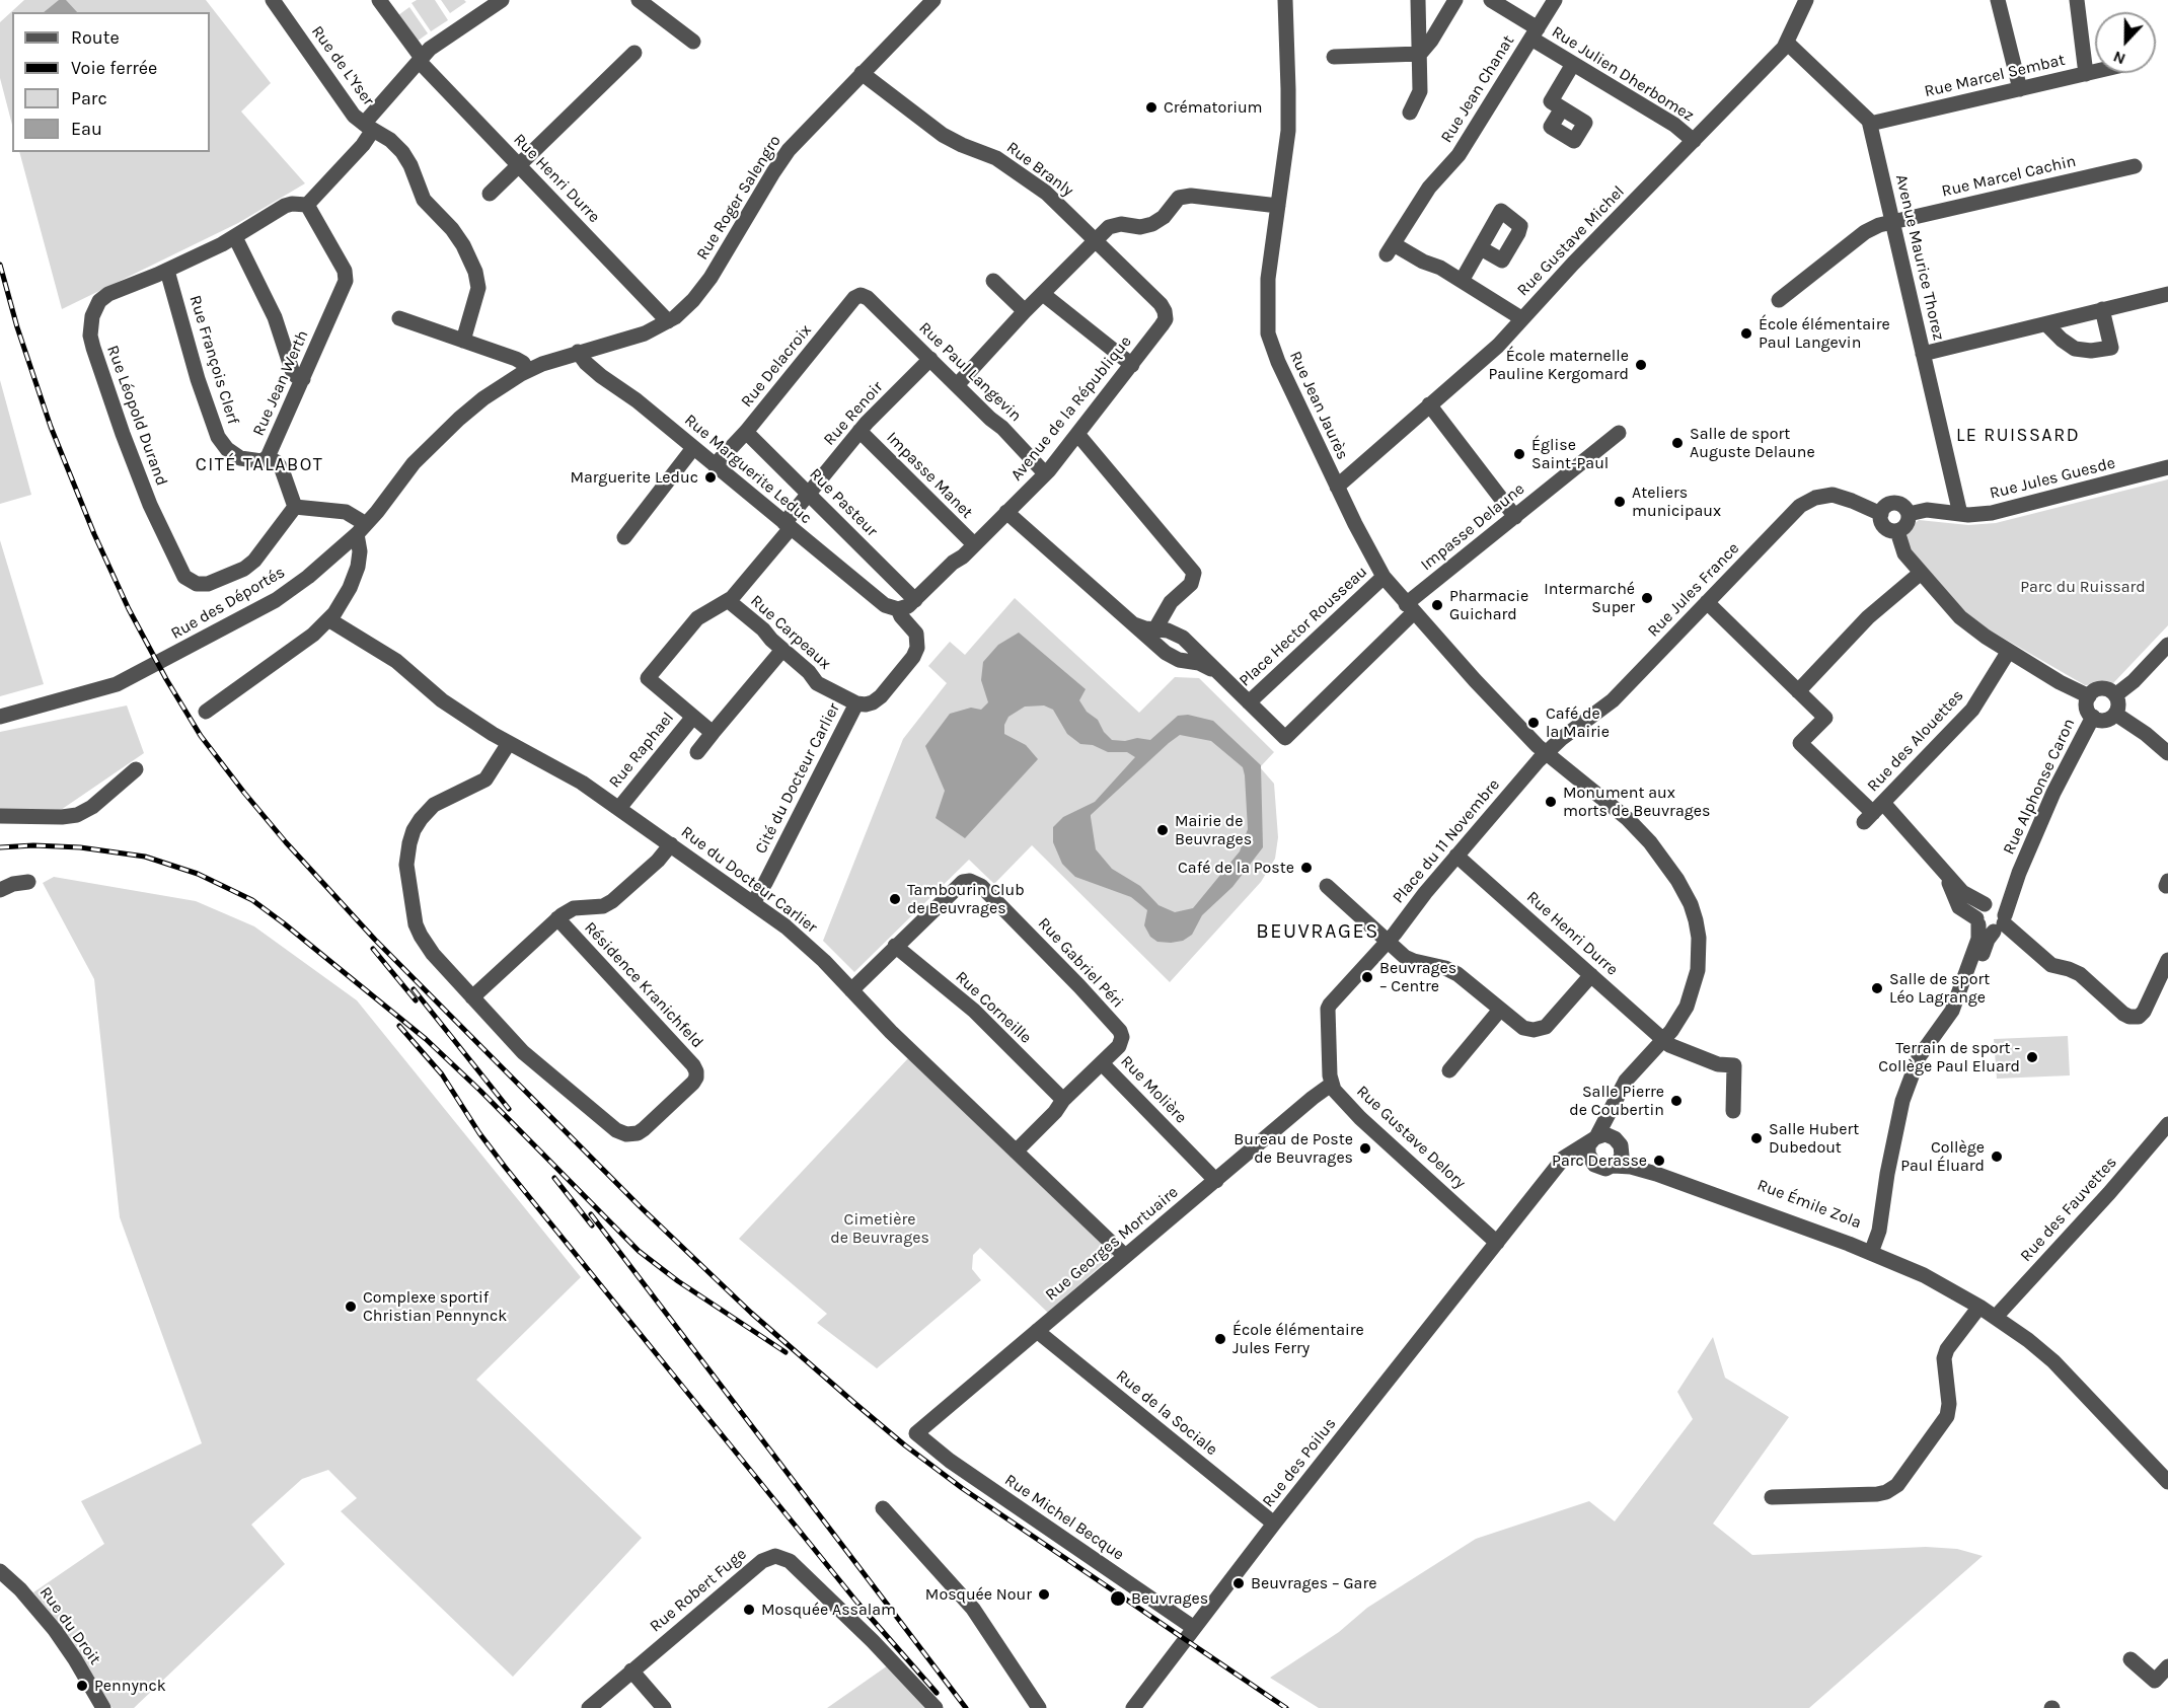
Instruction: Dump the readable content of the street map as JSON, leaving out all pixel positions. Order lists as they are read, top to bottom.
{
  "streets": {
    "street": [
      "Rue de L'Yser",
      "Rue Julien Dherbomez",
      "Rue Marcel Sembat",
      "Rue Jean Chanat",
      "Rue Branly",
      "Rue Marcel Cachin",
      "Rue Henri Durre",
      "Rue Roger Salengro",
      "Rue Gustave Michel",
      "Avenue Maurice Thorez",
      "Rue François Clerf",
      "Rue Delacroix",
      "Rue Paul Langevin",
      "Rue Jean Werth",
      "Rue Jean Jaurès",
      "Avenue de la République",
      "Rue Renoir",
      "Rue Léopold Durand",
      "Rue Marguerite Leduc",
      "Impasse Manet",
      "Rue Jules Guesde",
      "Rue Pasteur",
      "Impasse Delaune",
      "Rue Jules France",
      "Rue des Déportés",
      "Place Hector Rousseau",
      "Rue Carpeaux",
      "Rue des Alouettes",
      "Rue Raphael",
      "Cité du Docteur Carlier",
      "Rue Alphonse Caron",
      "Place du 11 Novembre",
      "Rue du Docteur Carlier",
      "Rue Gabriel Péri",
      "Résidence Kranichfeld",
      "Rue Corneille",
      "Rue Molière",
      "Rue Gustave Delory",
      "Rue Émile Zola",
      "Rue des Fauvettes",
      "Rue Georges Mortuaire",
      "Rue de la Sociale",
      "Rue des Poilus",
      "Rue Michel Becque",
      "Rue Robert Fuge",
      "Rue du Droit"
    ]
  },
  "crossings": [
    ["Rue Julien Dherbomez", "Rue Jean Chanat"],
    ["Rue Julien Dherbomez", "Rue Gustave Michel"],
    ["Rue Marcel Sembat", "Avenue Maurice Thorez"],
    ["Rue Branly", "Rue Roger Salengro"],
    ["Rue Branly", "Avenue de la République"],
    ["Rue Marcel Cachin", "Avenue Maurice Thorez"],
    ["Rue Henri Durre", "Rue Roger Salengro"],
    ["Rue Henri Durre", "Rue Jean Jaurès"],
    ["Rue Henri Durre", "Place du 11 Novembre"],
    ["Rue Roger Salengro", "Rue Marguerite Leduc"],
    ["Rue Roger Salengro", "Rue des Déportés"],
    ["Rue Gustave Michel", "Avenue Maurice Thorez"],
    ["Rue Gustave Michel", "Rue Jean Jaurès"],
    ["Avenue Maurice Thorez", "Rue Jules Guesde"],
    ["Rue François Clerf", "Rue Jean Werth"],
    ["Rue François Clerf", "Rue Léopold Durand"],
    ["Rue Delacroix", "Rue Paul Langevin"],
    ["Rue Delacroix", "Rue Marguerite Leduc"],
    ["Rue Delacroix", "Rue Pasteur"],
    ["Rue Paul Langevin", "Avenue de la République"],
    ["Rue Paul Langevin", "Rue Renoir"],
    ["Rue Jean Werth", "Rue Léopold Durand"],
    ["Rue Jean Jaurès", "Impasse Delaune"],
    ["Rue Jean Jaurès", "Rue Jules France"],
    ["Rue Jean Jaurès", "Place Hector Rousseau"],
    ["Rue Jean Jaurès", "Place du 11 Novembre"],
    ["Rue Jean Jaurès", "Rue Émile Zola"],
    ["Rue Jean Jaurès", "Rue des Poilus"],
    ["Avenue de la République", "Rue Marguerite Leduc"],
    ["Avenue de la République", "Impasse Manet"],
    ["Avenue de la République", "Rue Pasteur"],
    ["Rue Renoir", "Rue Marguerite Leduc"],
    ["Rue Renoir", "Impasse Manet"],
    ["Rue Renoir", "Rue Pasteur"],
    ["Rue Renoir", "Rue Carpeaux"],
    ["Rue Marguerite Leduc", "Rue des Déportés"],
    ["Rue Jules Guesde", "Rue Jules France"],
    ["Rue Jules France", "Place du 11 Novembre"],
    ["Rue Carpeaux", "Rue Raphael"],
    ["Rue Carpeaux", "Cité du Docteur Carlier"],
    ["Rue Raphael", "Rue du Docteur Carlier"],
    ["Cité du Docteur Carlier", "Rue du Docteur Carlier"],
    ["Rue Alphonse Caron", "Rue Émile Zola"],
    ["Place du 11 Novembre", "Rue Gustave Delory"],
    ["Rue du Docteur Carlier", "Rue Gabriel Péri"],
    ["Rue du Docteur Carlier", "Rue Molière"],
    ["Rue du Docteur Carlier", "Rue Georges Mortuaire"],
    ["Rue Gabriel Péri", "Rue Corneille"],
    ["Rue Gabriel Péri", "Rue Molière"],
    ["Rue Corneille", "Rue Molière"],
    ["Rue Molière", "Rue Georges Mortuaire"],
    ["Rue Gustave Delory", "Rue Georges Mortuaire"],
    ["Rue Gustave Delory", "Rue des Poilus"],
    ["Rue Émile Zola", "Rue des Fauvettes"],
    ["Rue Émile Zola", "Rue des Poilus"],
    ["Rue Georges Mortuaire", "Rue de la Sociale"],
    ["Rue Georges Mortuaire", "Rue Michel Becque"],
    ["Rue de la Sociale", "Rue des Poilus"],
    ["Rue des Poilus", "Rue Michel Becque"]
  ],
  "districts": ["LE RUISSARD", "CITÉ TALABOT", "BEUVRAGES"],
  "parks": ["Parc du Ruissard", "Cimetière de Beuvrages"],
  "places": [
    "Crématorium",
    "École élémentaire Paul Langevin",
    "École maternelle Pauline Kergomard",
    "Salle de sport Auguste Delaune",
    "Église Saint-Paul",
    "Marguerite Leduc",
    "Ateliers municipaux",
    "Intermarché Super",
    "Pharmacie Guichard",
    "Café de la Mairie",
    "Monument aux morts de Beuvrages",
    "Mairie de Beuvrages",
    "Café de la Poste",
    "Tambourin Club de Beuvrages",
    "Beuvrages – Centre",
    "Salle de sport Léo Lagrange",
    "Terrain de sport - Collège Paul Eluard",
    "Salle Pierre de Coubertin",
    "Salle Hubert Dubedout",
    "Bureau de Poste de Beuvrages",
    "Collège Paul Éluard",
    "Parc Derasse",
    "Complexe sportif Christian Pennynck",
    "École élémentaire Jules Ferry",
    "Beuvrages – Gare",
    "Mosquée Nour",
    "Beuvrages",
    "Mosquée Assalam",
    "Pennynck"
  ],
  "legend": [
    "Route",
    "Voie ferrée",
    "Parc",
    "Eau"
  ],
  "north": "bottom"
}
